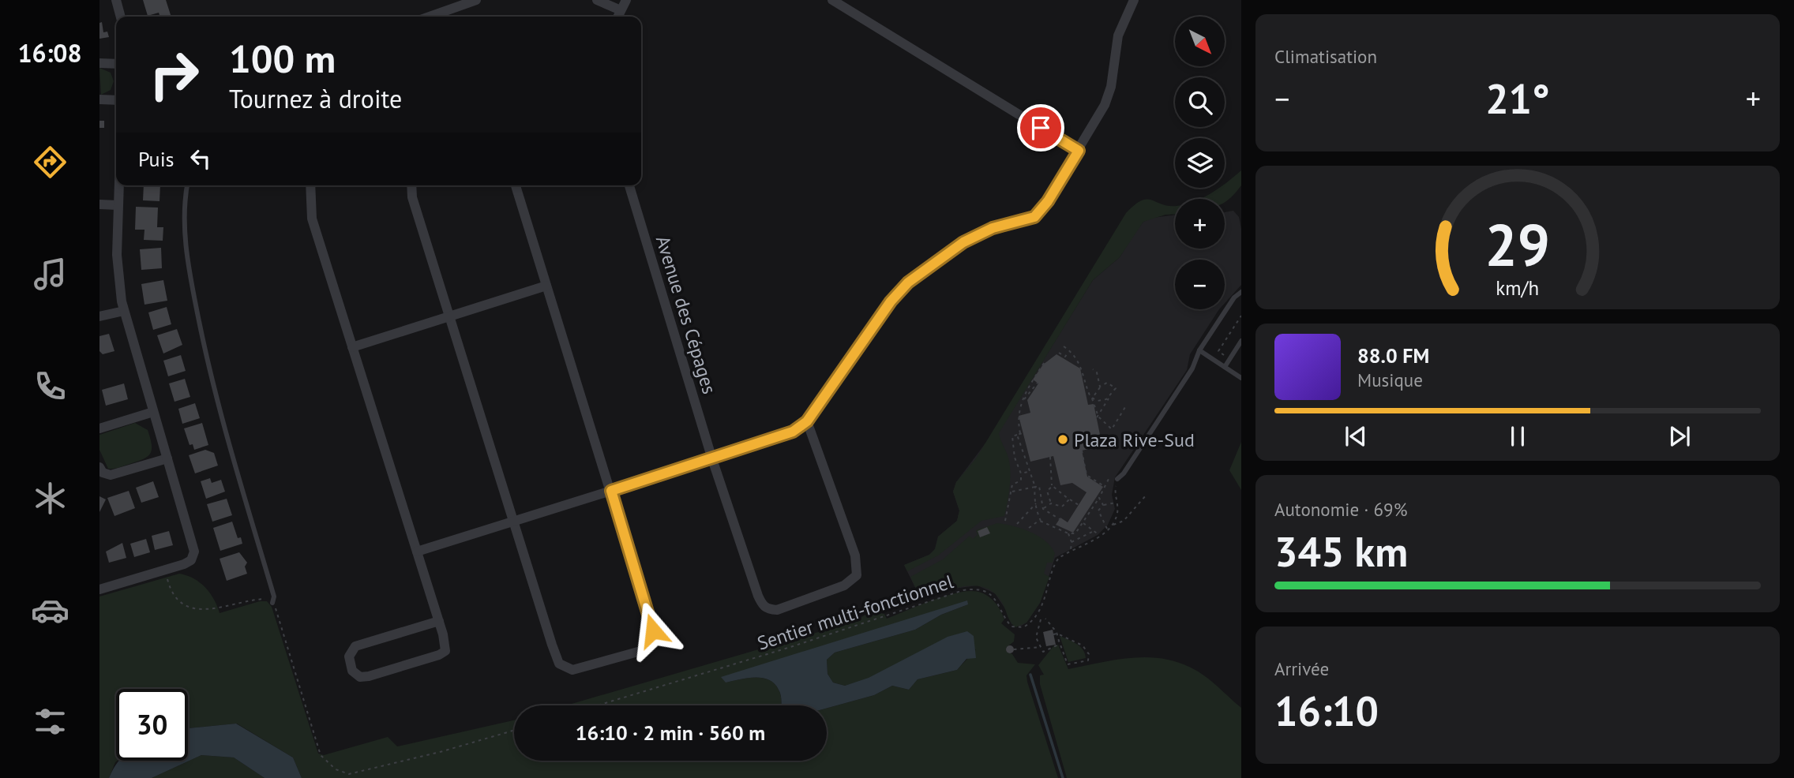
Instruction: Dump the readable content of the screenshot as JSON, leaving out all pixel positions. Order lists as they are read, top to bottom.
{
  "streets": {
    "street": ["Avenue des Cépages"],
    "path": ["Sentier multi-fonctionnel"]
  },
  "places": ["Plaza Rive-Sud"],
  "north": "bottom right",
  "page": {
    "tabs": "16:08",
    "tile": [
      "Climatisation",
      ["Autonomie · 69%", "345 km"],
      ["Arrivée", "16:10"]
    ],
    "map_buttons": ["+", "−"],
    "turn": ["100 m", "Tournez à droite"],
    "heat": ["−", "21°", "+"],
    "then": "Puis",
    "song": ["88.0 FM", "Musique"],
    "limit": "30",
    "trip": "16:10 · 2 min · 560 m",
    "gauge": ["29", "km/h"]
  }
}
